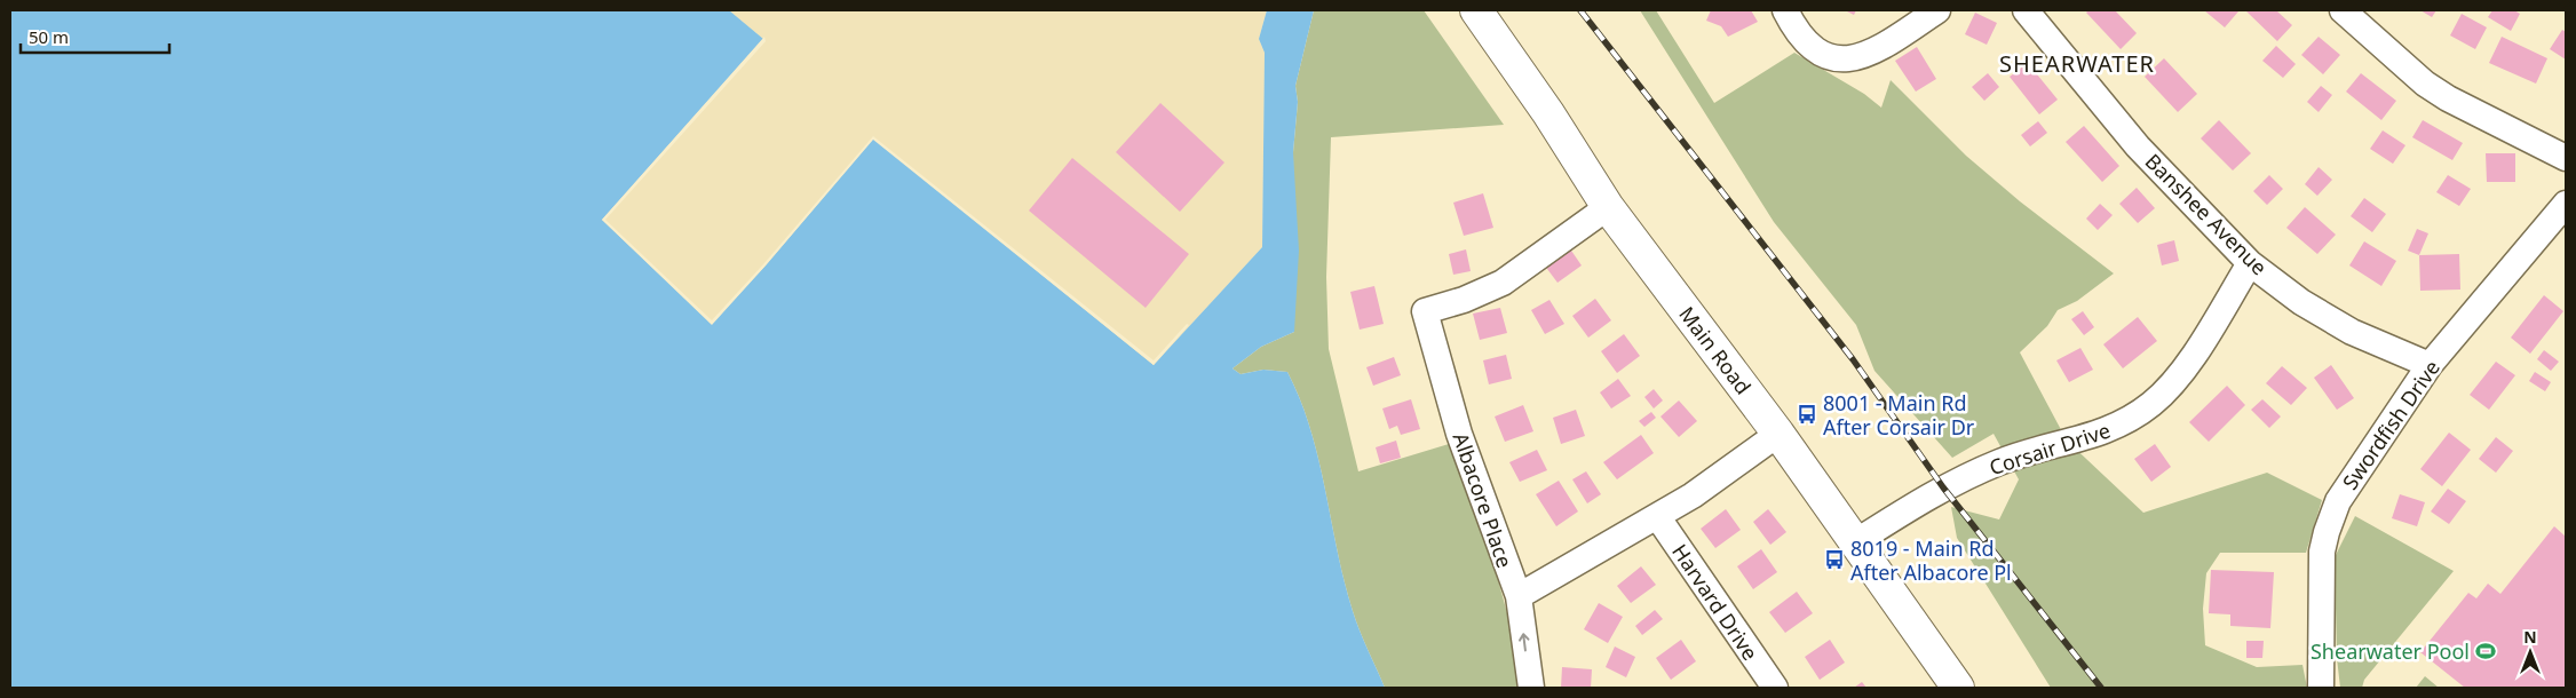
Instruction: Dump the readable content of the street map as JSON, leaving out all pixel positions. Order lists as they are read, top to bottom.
{
  "streets": {
    "main road": ["Main Road"],
    "street": [
      "Banshee Avenue",
      "Swordfish Drive",
      "Corsair Drive",
      "Albacore Place",
      "Harvard Drive"
    ]
  },
  "crossings": [
    ["Banshee Avenue", "Swordfish Drive"],
    ["Banshee Avenue", "Corsair Drive"],
    ["Main Road", "Corsair Drive"],
    ["Main Road", "Albacore Place"],
    ["Albacore Place", "Harvard Drive"]
  ],
  "districts": ["SHEARWATER"],
  "places": {
    "bus stop": ["8001 - Main Rd After Corsair Dr", "8019 - Main Rd After Albacore Pl"],
    "sports": ["Shearwater Pool"]
  },
  "scale_bar": "50 m",
  "north": "top"
}
